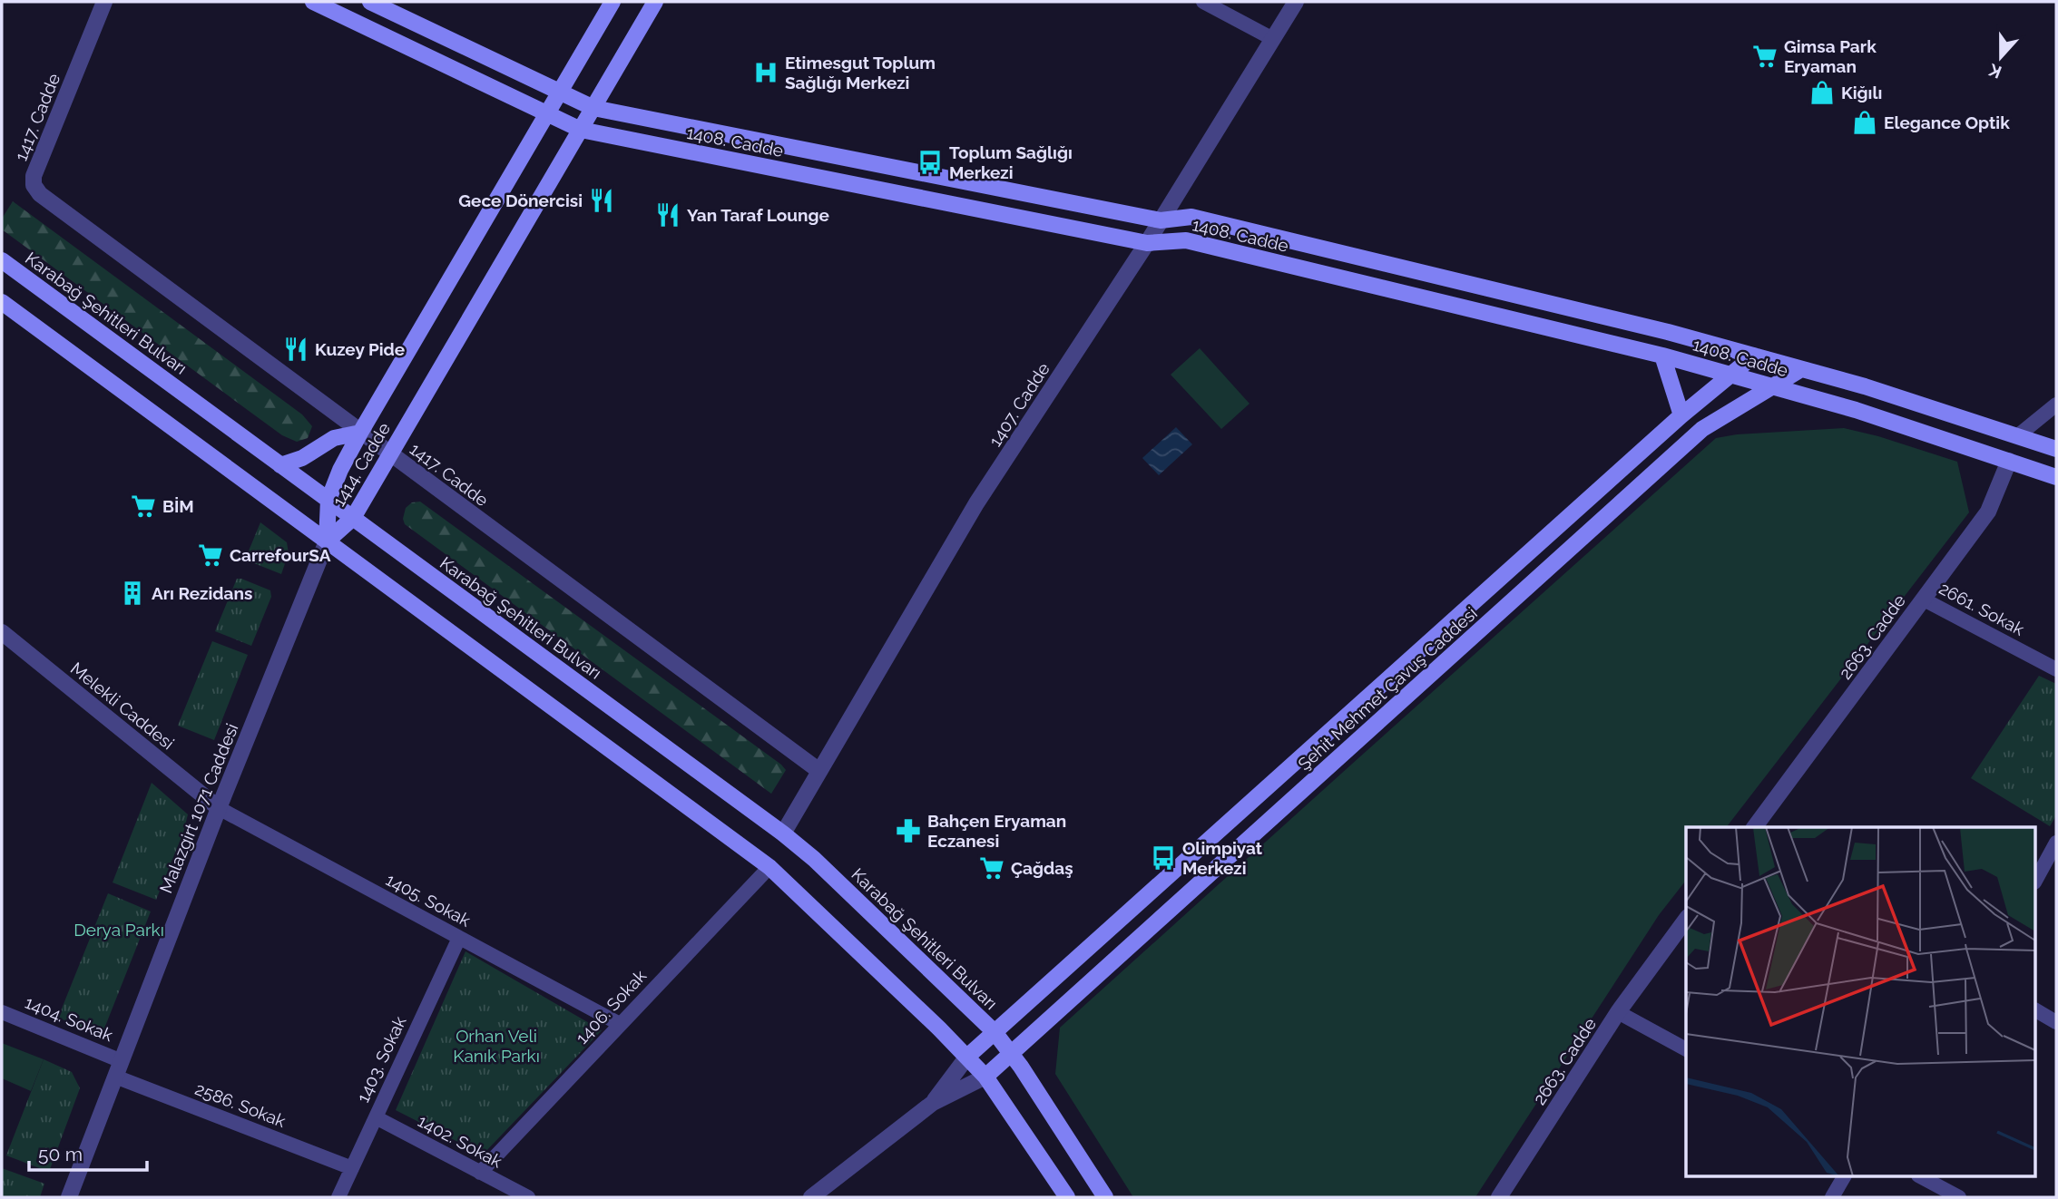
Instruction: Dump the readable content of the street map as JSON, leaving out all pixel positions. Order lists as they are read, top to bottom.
{
  "streets": {
    "main road": [
      "1408. Cadde",
      "Karabağ Şehitleri Bulvarı",
      "1414. Cadde",
      "Şehit Mehmet Çavuş Caddesi"
    ],
    "street": [
      "1417. Cadde",
      "1407. Cadde",
      "2661. Sokak",
      "2663. Cadde",
      "Melekli Caddesi",
      "Malazgirt 1071 Caddesi",
      "1405. Sokak",
      "1406. Sokak",
      "1404. Sokak",
      "1403. Sokak",
      "2586. Sokak",
      "1402. Sokak"
    ]
  },
  "crossings": [
    ["1417. Cadde", "1407. Cadde"],
    ["1417. Cadde", "1414. Cadde"],
    ["1408. Cadde", "1407. Cadde"],
    ["1408. Cadde", "1414. Cadde"],
    ["1408. Cadde", "2663. Cadde"],
    ["1408. Cadde", "Şehit Mehmet Çavuş Caddesi"],
    ["Karabağ Şehitleri Bulvarı", "1407. Cadde"],
    ["Karabağ Şehitleri Bulvarı", "1414. Cadde"],
    ["Karabağ Şehitleri Bulvarı", "Şehit Mehmet Çavuş Caddesi"],
    ["1414. Cadde", "Malazgirt 1071 Caddesi"],
    ["2661. Sokak", "2663. Cadde"],
    ["Melekli Caddesi", "Malazgirt 1071 Caddesi"],
    ["Melekli Caddesi", "1405. Sokak"],
    ["Malazgirt 1071 Caddesi", "1405. Sokak"],
    ["Malazgirt 1071 Caddesi", "1404. Sokak"],
    ["Malazgirt 1071 Caddesi", "2586. Sokak"],
    ["1405. Sokak", "1406. Sokak"],
    ["1405. Sokak", "1403. Sokak"],
    ["1406. Sokak", "1402. Sokak"],
    ["1403. Sokak", "2586. Sokak"],
    ["1403. Sokak", "1402. Sokak"]
  ],
  "parks": ["Derya Parkı", "Orhan Veli Kanık Parkı"],
  "places": {
    "supermarket": [
      "Gimsa Park Eryaman",
      "BİM",
      "CarrefourSA",
      "Çağdaş"
    ],
    "hospital": ["Etimesgut Toplum Sağlığı Merkezi"],
    "shop": ["Kiğılı", "Elegance Optik"],
    "bus stop": ["Toplum Sağlığı Merkezi", "Olimpiyat Merkezi"],
    "restaurant": ["Gece Dönercisi", "Yan Taraf Lounge", "Kuzey Pide"],
    "building": ["Arı Rezidans"],
    "pharmacy": ["Bahçen Eryaman Eczanesi"]
  },
  "scale_bar": "50 m",
  "north": "bottom"
}
